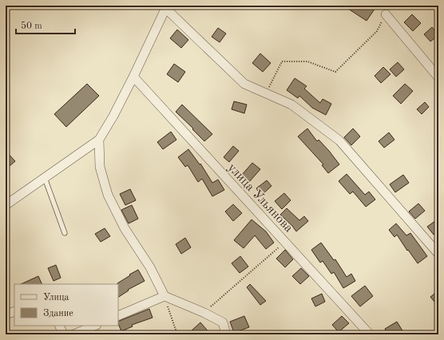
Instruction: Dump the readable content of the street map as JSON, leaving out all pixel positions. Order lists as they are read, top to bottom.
{
  "streets": {
    "street": ["улица Ульянова"]
  },
  "legend": ["Улица", "Здание"],
  "scale_bar": "50 m"
}
